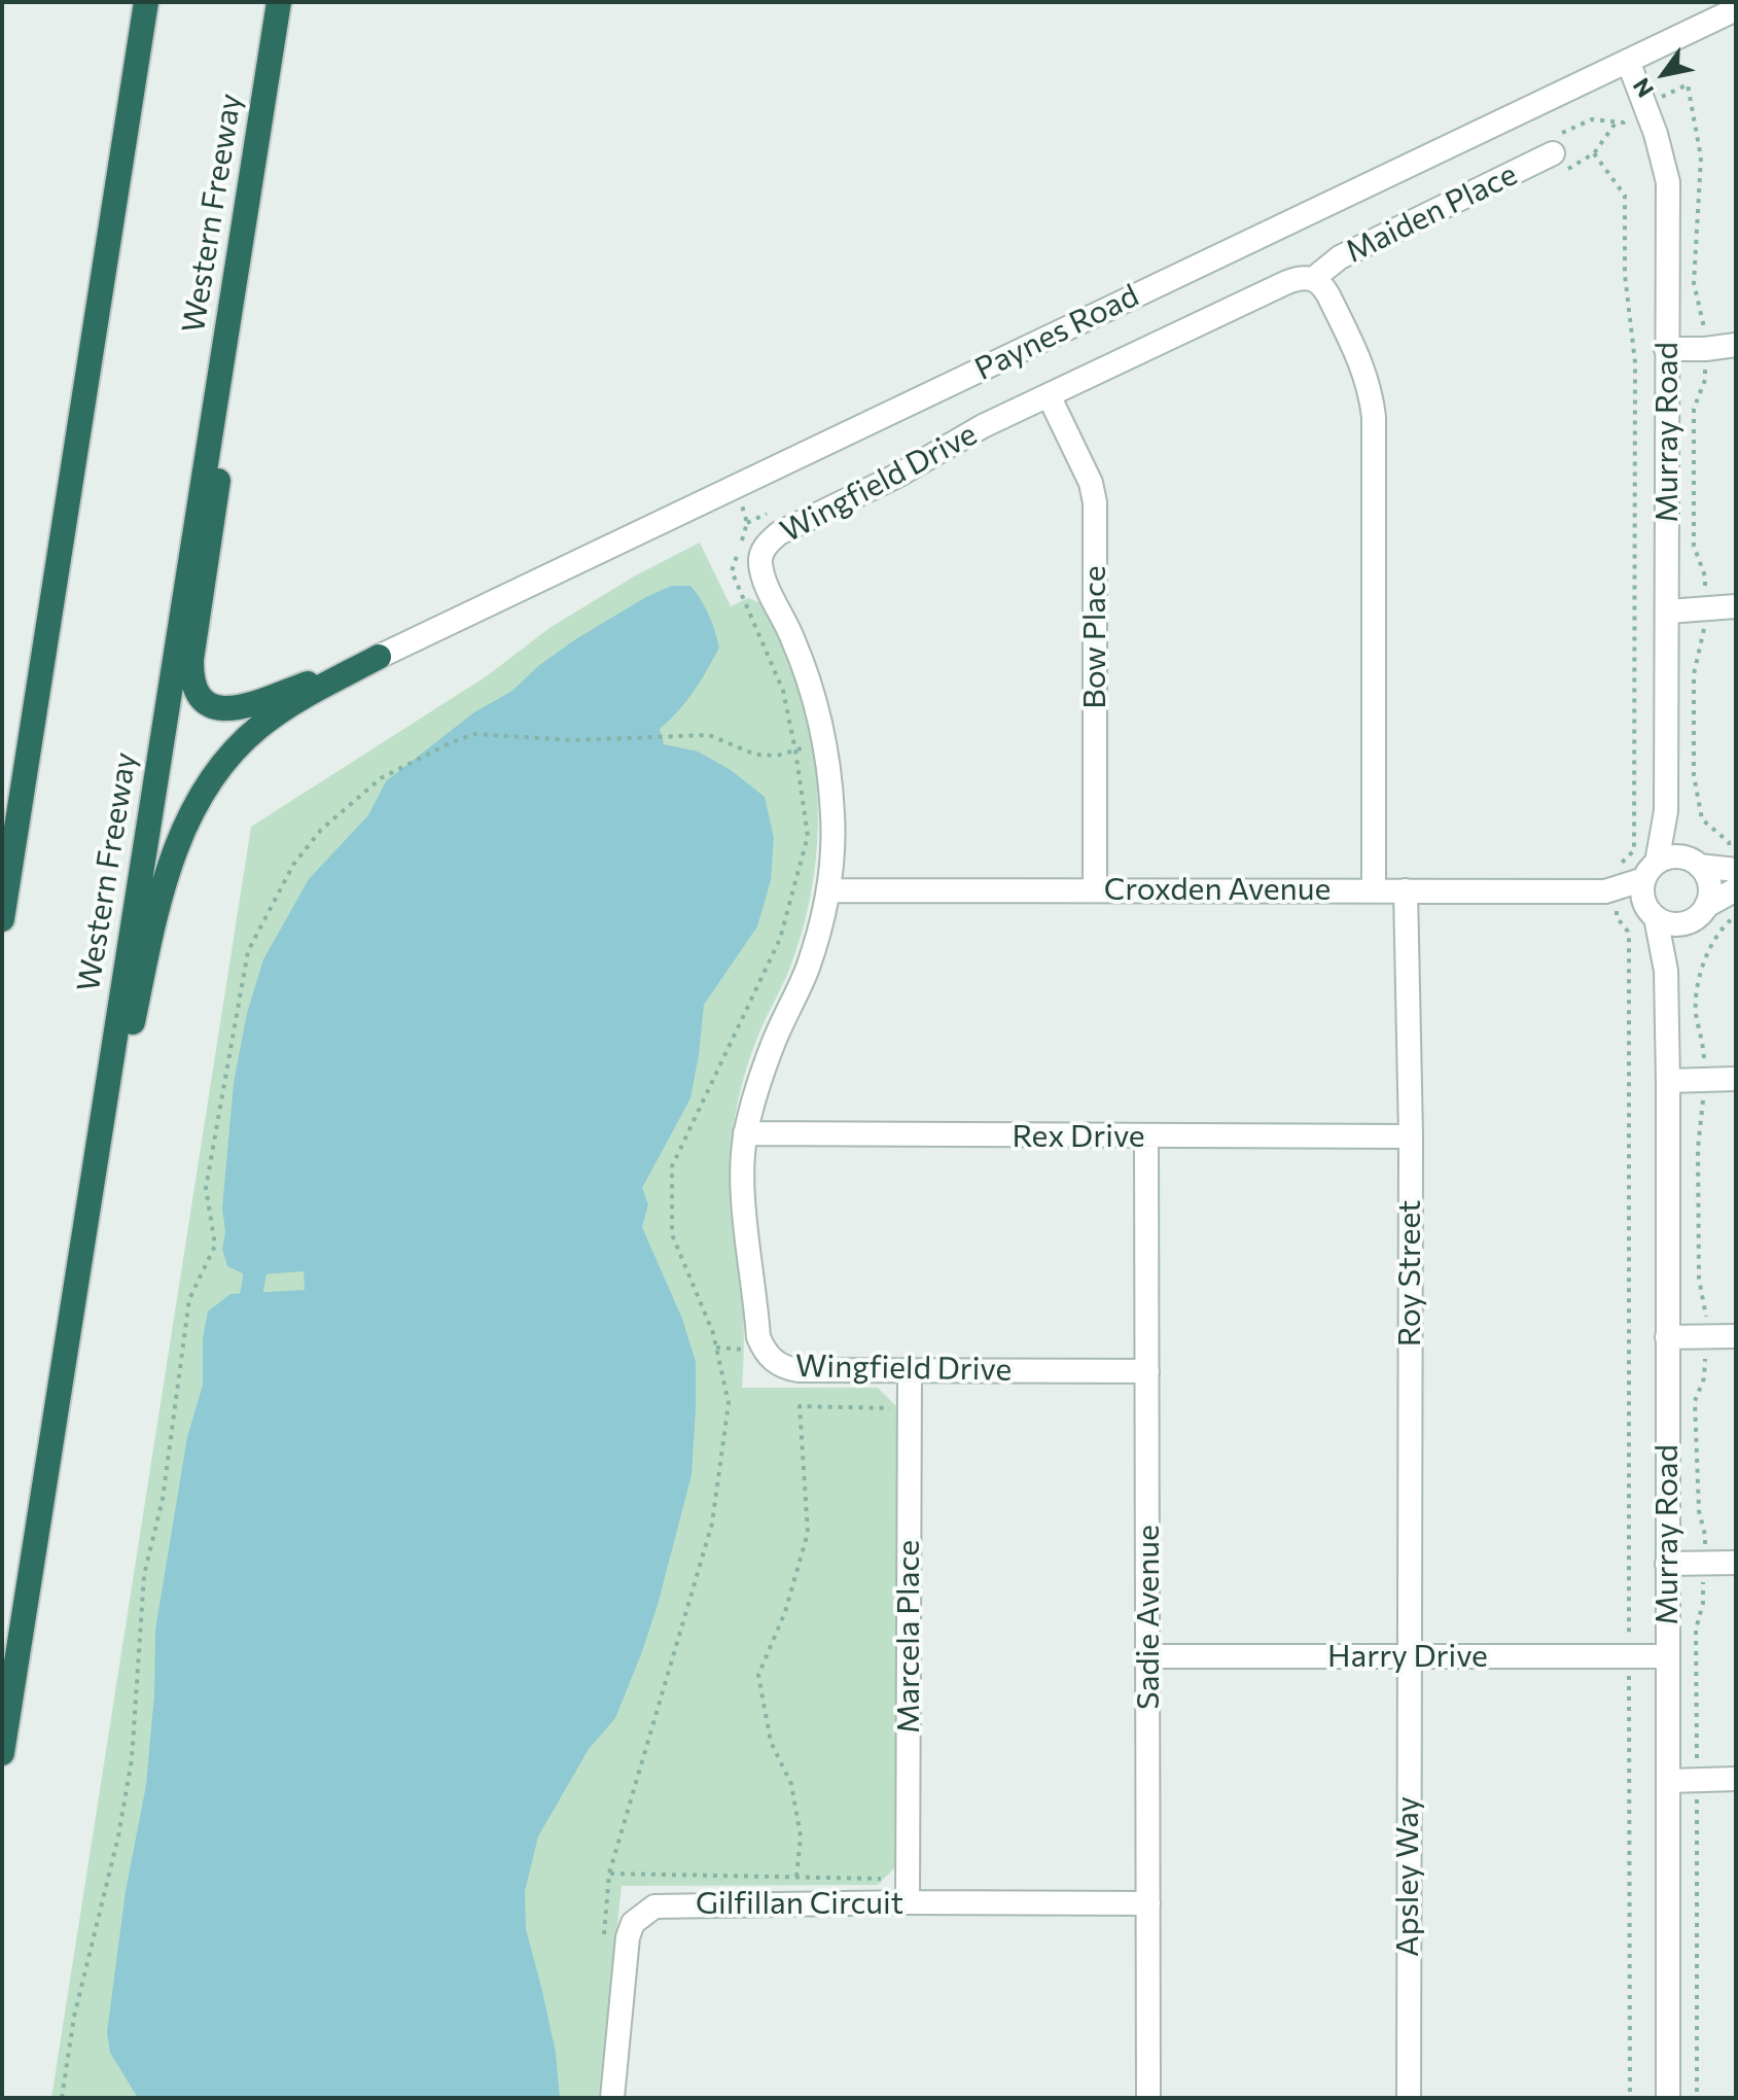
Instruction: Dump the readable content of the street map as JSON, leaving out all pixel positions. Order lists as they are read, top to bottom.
{
  "streets": {
    "highway": ["Western Freeway"],
    "street": [
      "Maiden Place",
      "Paynes Road",
      "Murray Road",
      "Wingfield Drive",
      "Bow Place",
      "Croxden Avenue",
      "Rex Drive",
      "Roy Street",
      "Sadie Avenue",
      "Marcela Place",
      "Harry Drive",
      "Apsley Way",
      "Gilfillan Circuit"
    ]
  },
  "crossings": [
    ["Maiden Place", "Wingfield Drive"],
    ["Paynes Road", "Murray Road"],
    ["Murray Road", "Croxden Avenue"],
    ["Murray Road", "Harry Drive"],
    ["Wingfield Drive", "Bow Place"],
    ["Wingfield Drive", "Croxden Avenue"],
    ["Wingfield Drive", "Rex Drive"],
    ["Wingfield Drive", "Sadie Avenue"],
    ["Wingfield Drive", "Marcela Place"],
    ["Bow Place", "Croxden Avenue"],
    ["Croxden Avenue", "Roy Street"],
    ["Rex Drive", "Roy Street"],
    ["Rex Drive", "Sadie Avenue"],
    ["Roy Street", "Harry Drive"],
    ["Roy Street", "Apsley Way"],
    ["Sadie Avenue", "Harry Drive"],
    ["Sadie Avenue", "Gilfillan Circuit"],
    ["Marcela Place", "Gilfillan Circuit"],
    ["Harry Drive", "Apsley Way"]
  ],
  "north": "bottom left"
}
